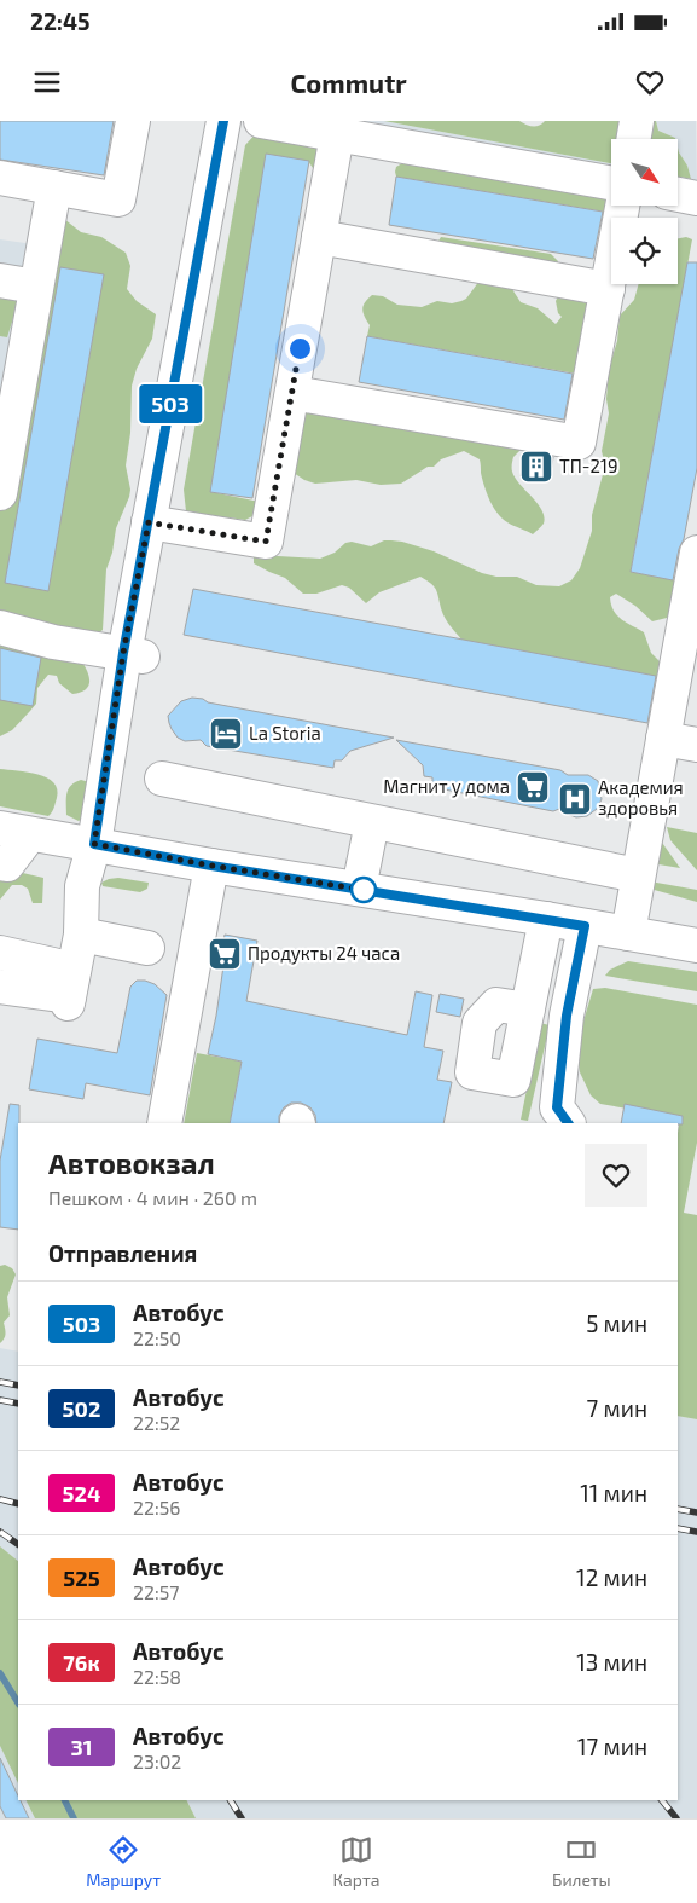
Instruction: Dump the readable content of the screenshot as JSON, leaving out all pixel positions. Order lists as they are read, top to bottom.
{
  "places": {
    "building": ["ТП-219"],
    "hotel": ["La Storia"],
    "supermarket": ["Магнит у дома", "Продукты 24 часа"],
    "hospital": ["Академия здоровья"]
  },
  "lines": ["bus line 503"],
  "north": "bottom right",
  "page": {
    "status": "22:45",
    "header": "Commutr",
    "on_map": "503",
    "heading": [
      ["Автовокзал", "Пешком · 4 мин · 260 m"],
      "Отправления"
    ],
    "list": [
      {
        "mark": "503",
        "name": "Автобус",
        "note": "22:50",
        "value": "5 мин"
      },
      {
        "mark": "502",
        "name": "Автобус",
        "note": "22:52",
        "value": "7 мин"
      },
      {
        "mark": "524",
        "name": "Автобус",
        "note": "22:56",
        "value": "11 мин"
      },
      {
        "mark": "525",
        "name": "Автобус",
        "note": "22:57",
        "value": "12 мин"
      },
      {
        "mark": "76к",
        "name": "Автобус",
        "note": "22:58",
        "value": "13 мин"
      },
      {
        "mark": "31",
        "name": "Автобус",
        "note": "23:02",
        "value": "17 мин"
      }
    ],
    "tabs": ["Маршрут", "Карта", "Билеты"]
  }
}
